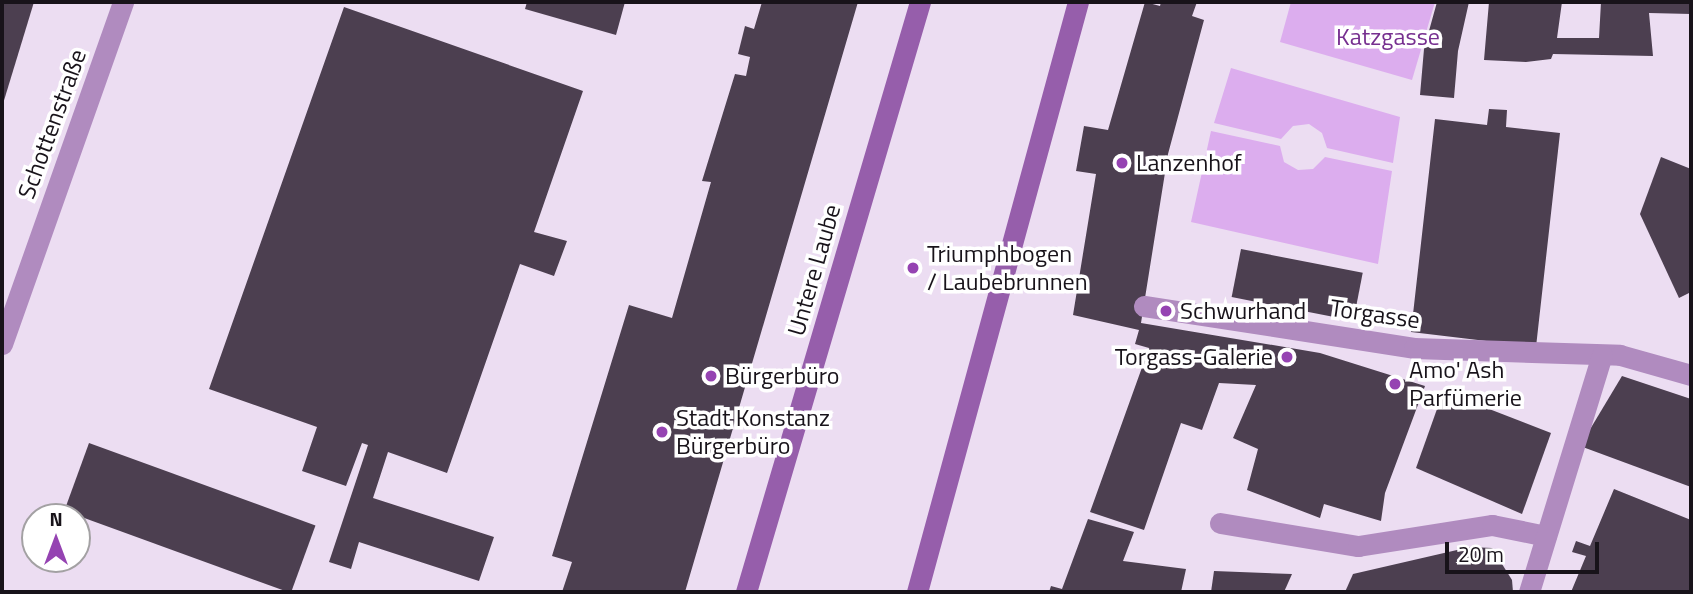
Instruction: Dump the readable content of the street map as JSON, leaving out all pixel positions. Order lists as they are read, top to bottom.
{
  "streets": {
    "main road": ["Untere Laube"],
    "street": ["Schottenstraße", "Torgasse"]
  },
  "parks": ["Katzgasse"],
  "places": [
    "Lanzenhof",
    "Triumphbogen / Laubebrunnen",
    "Schwurhand",
    "Torgass-Galerie",
    "Bürgerbüro",
    "Amo' Ash Parfümerie",
    "Stadt Konstanz Bürgerbüro"
  ],
  "scale_bar": "20 m",
  "north": "top"
}
